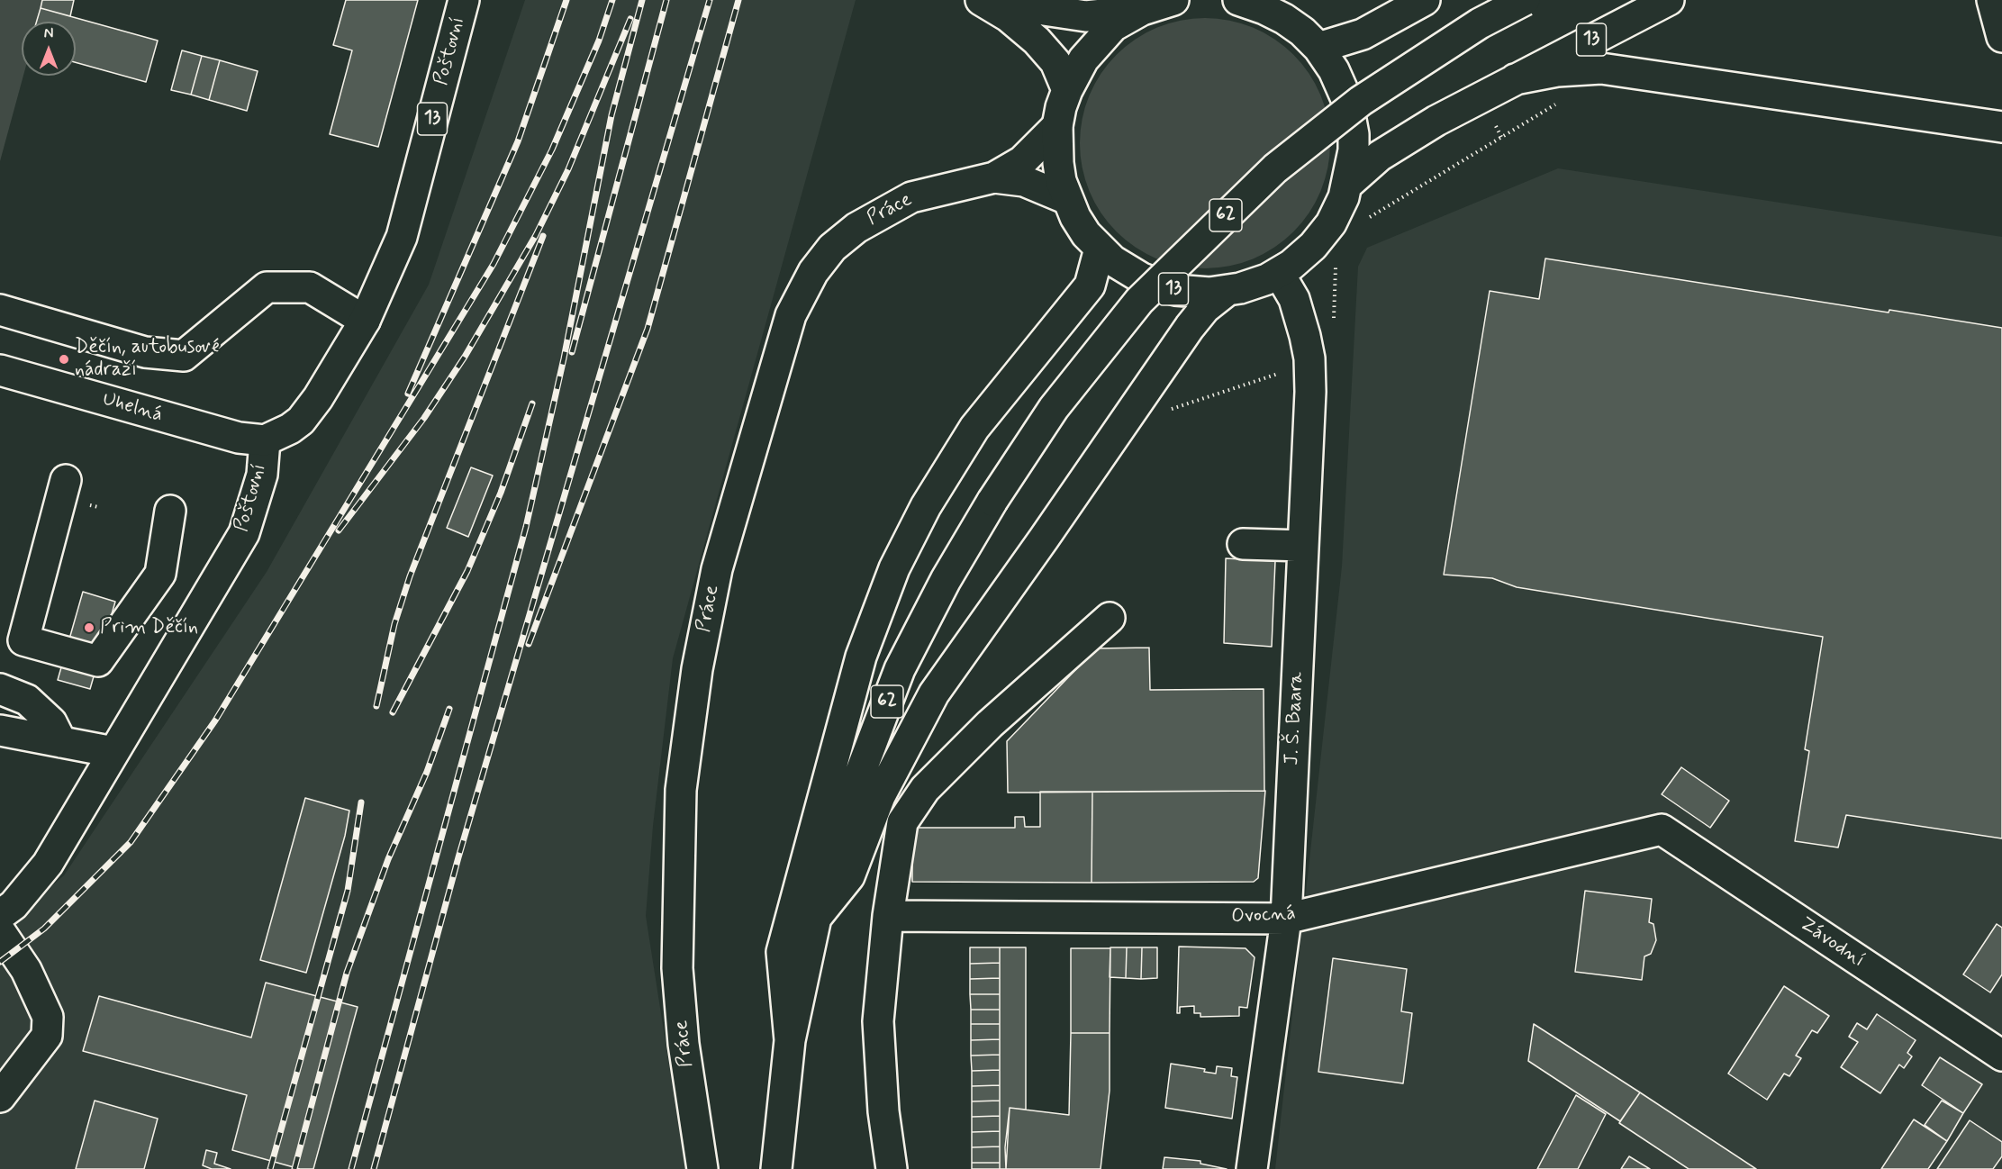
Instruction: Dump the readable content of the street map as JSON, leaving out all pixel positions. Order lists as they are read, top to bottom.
{
  "streets": {
    "main road": [
      "13",
      "Poštovní",
      "Práce",
      "62",
      "Uhelná",
      "J. Š. Baara",
      "Ovocná",
      "Závodní"
    ]
  },
  "crossings": [
    ["13", "Práce"],
    ["13", "J. Š. Baara"],
    ["Poštovní", "Uhelná"],
    ["J. Š. Baara", "Ovocná"],
    ["Ovocná", "Závodní"]
  ],
  "places": ["Děčín, autobusové nádraží", "Prim Děčín"],
  "north": "top"
}
